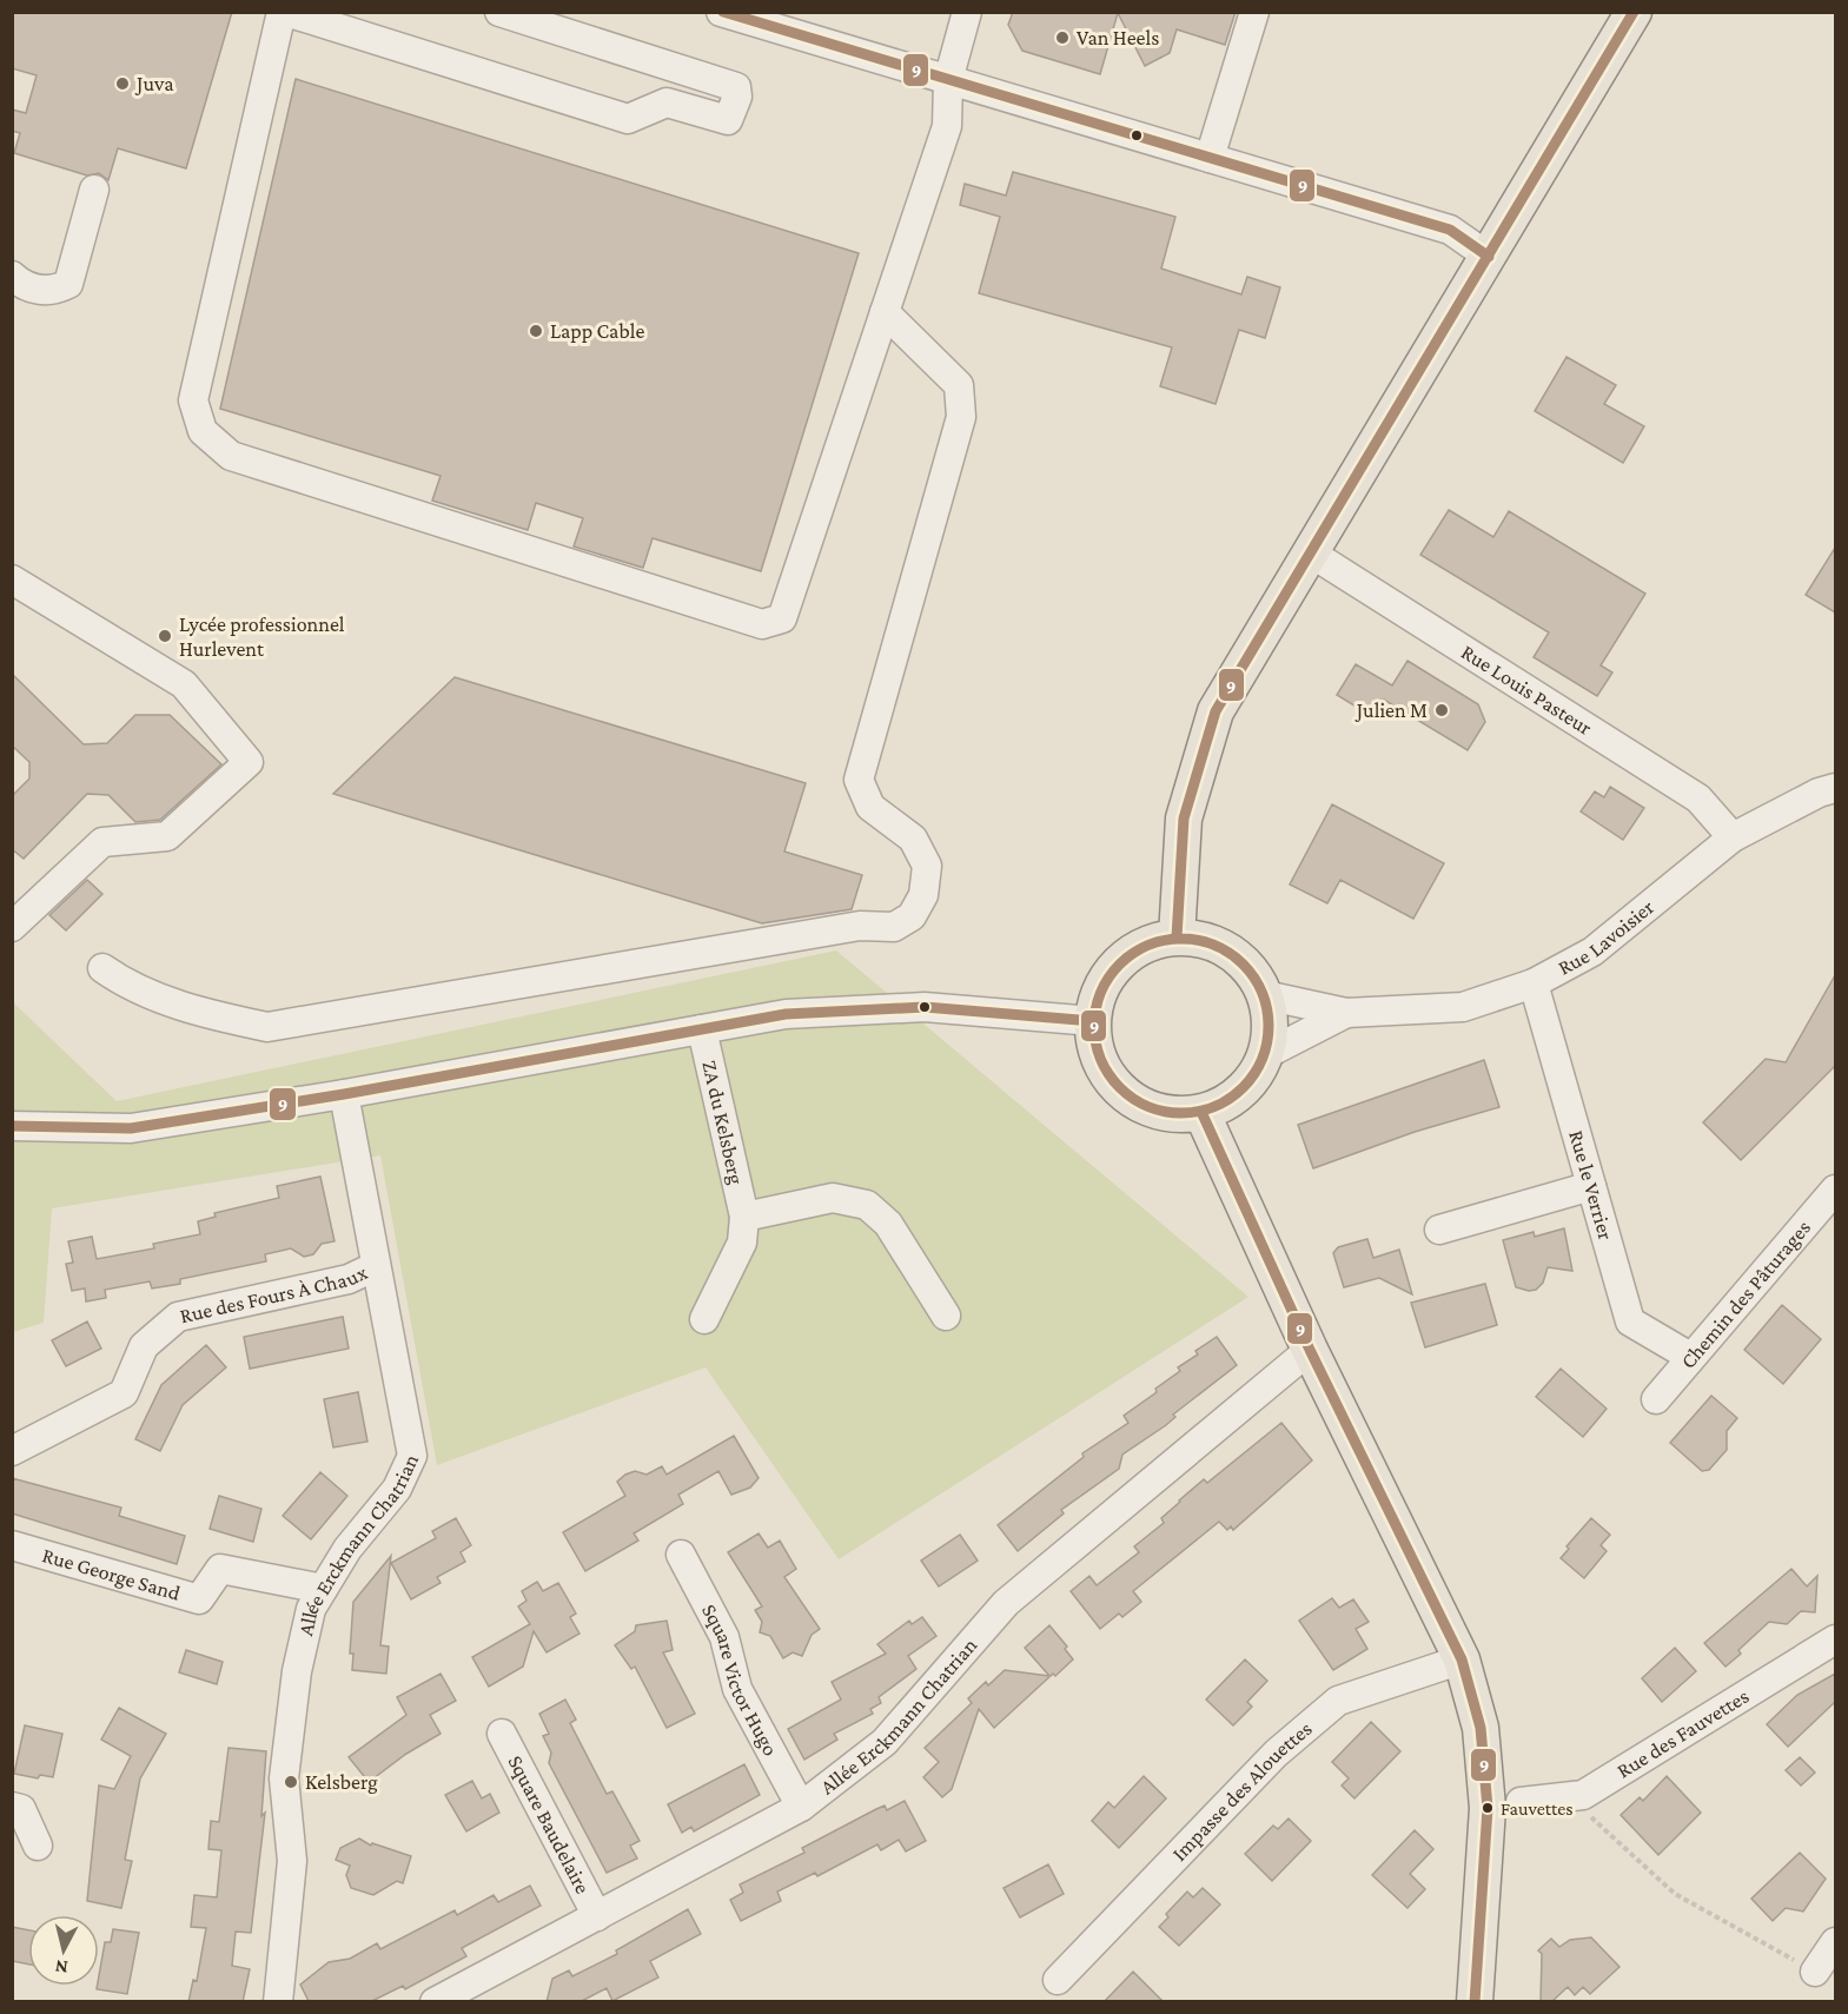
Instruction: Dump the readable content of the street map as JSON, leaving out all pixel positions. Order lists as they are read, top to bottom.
{
  "streets": {
    "street": [
      "Rue Louis Pasteur",
      "Rue Lavoisier",
      "ZA du Kelsberg",
      "Rue le Verrier",
      "Rue des Fours À Chaux",
      "Chemin des Pâturages",
      "Allée Erckmann Chatrian",
      "Rue George Sand",
      "Square Victor Hugo",
      "Rue des Fauvettes",
      "Impasse des Alouettes",
      "Square Baudelaire"
    ]
  },
  "crossings": [
    ["Rue Louis Pasteur", "Rue Lavoisier"],
    ["Rue Lavoisier", "Rue le Verrier"],
    ["Rue le Verrier", "Chemin des Pâturages"],
    ["Rue des Fours À Chaux", "Allée Erckmann Chatrian"],
    ["Allée Erckmann Chatrian", "Rue George Sand"],
    ["Allée Erckmann Chatrian", "Square Victor Hugo"],
    ["Allée Erckmann Chatrian", "Square Baudelaire"]
  ],
  "places": [
    "Van Heels",
    "Juva",
    "Lapp Cable",
    "Lycée professionnel Hurlevent",
    "Julien M",
    "Kelsberg",
    "Fauvettes"
  ],
  "lines": ["transit line 9"],
  "north": "bottom"
}
